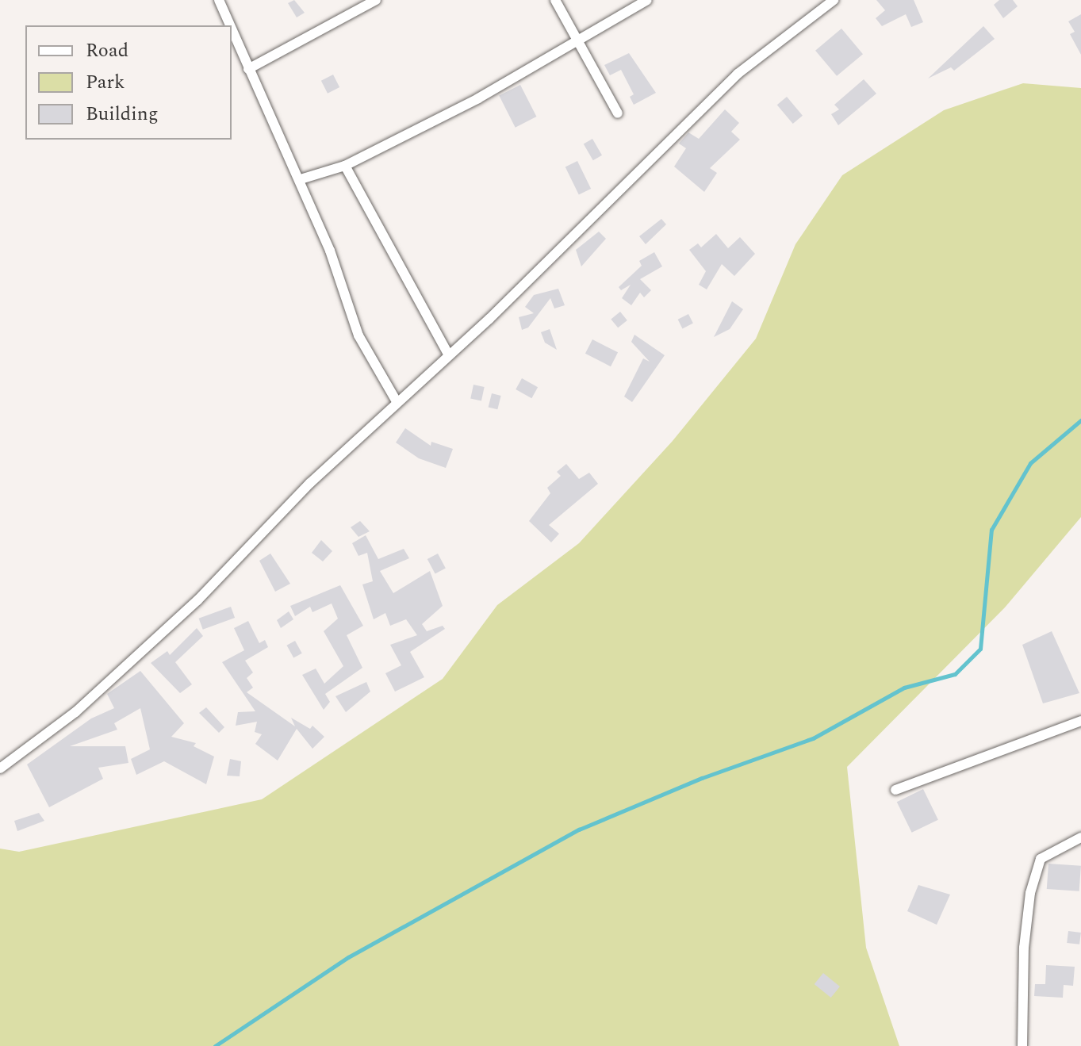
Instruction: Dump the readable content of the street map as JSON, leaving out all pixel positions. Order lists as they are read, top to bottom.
{
  "legend": ["Road", "Park", "Building"]
}
